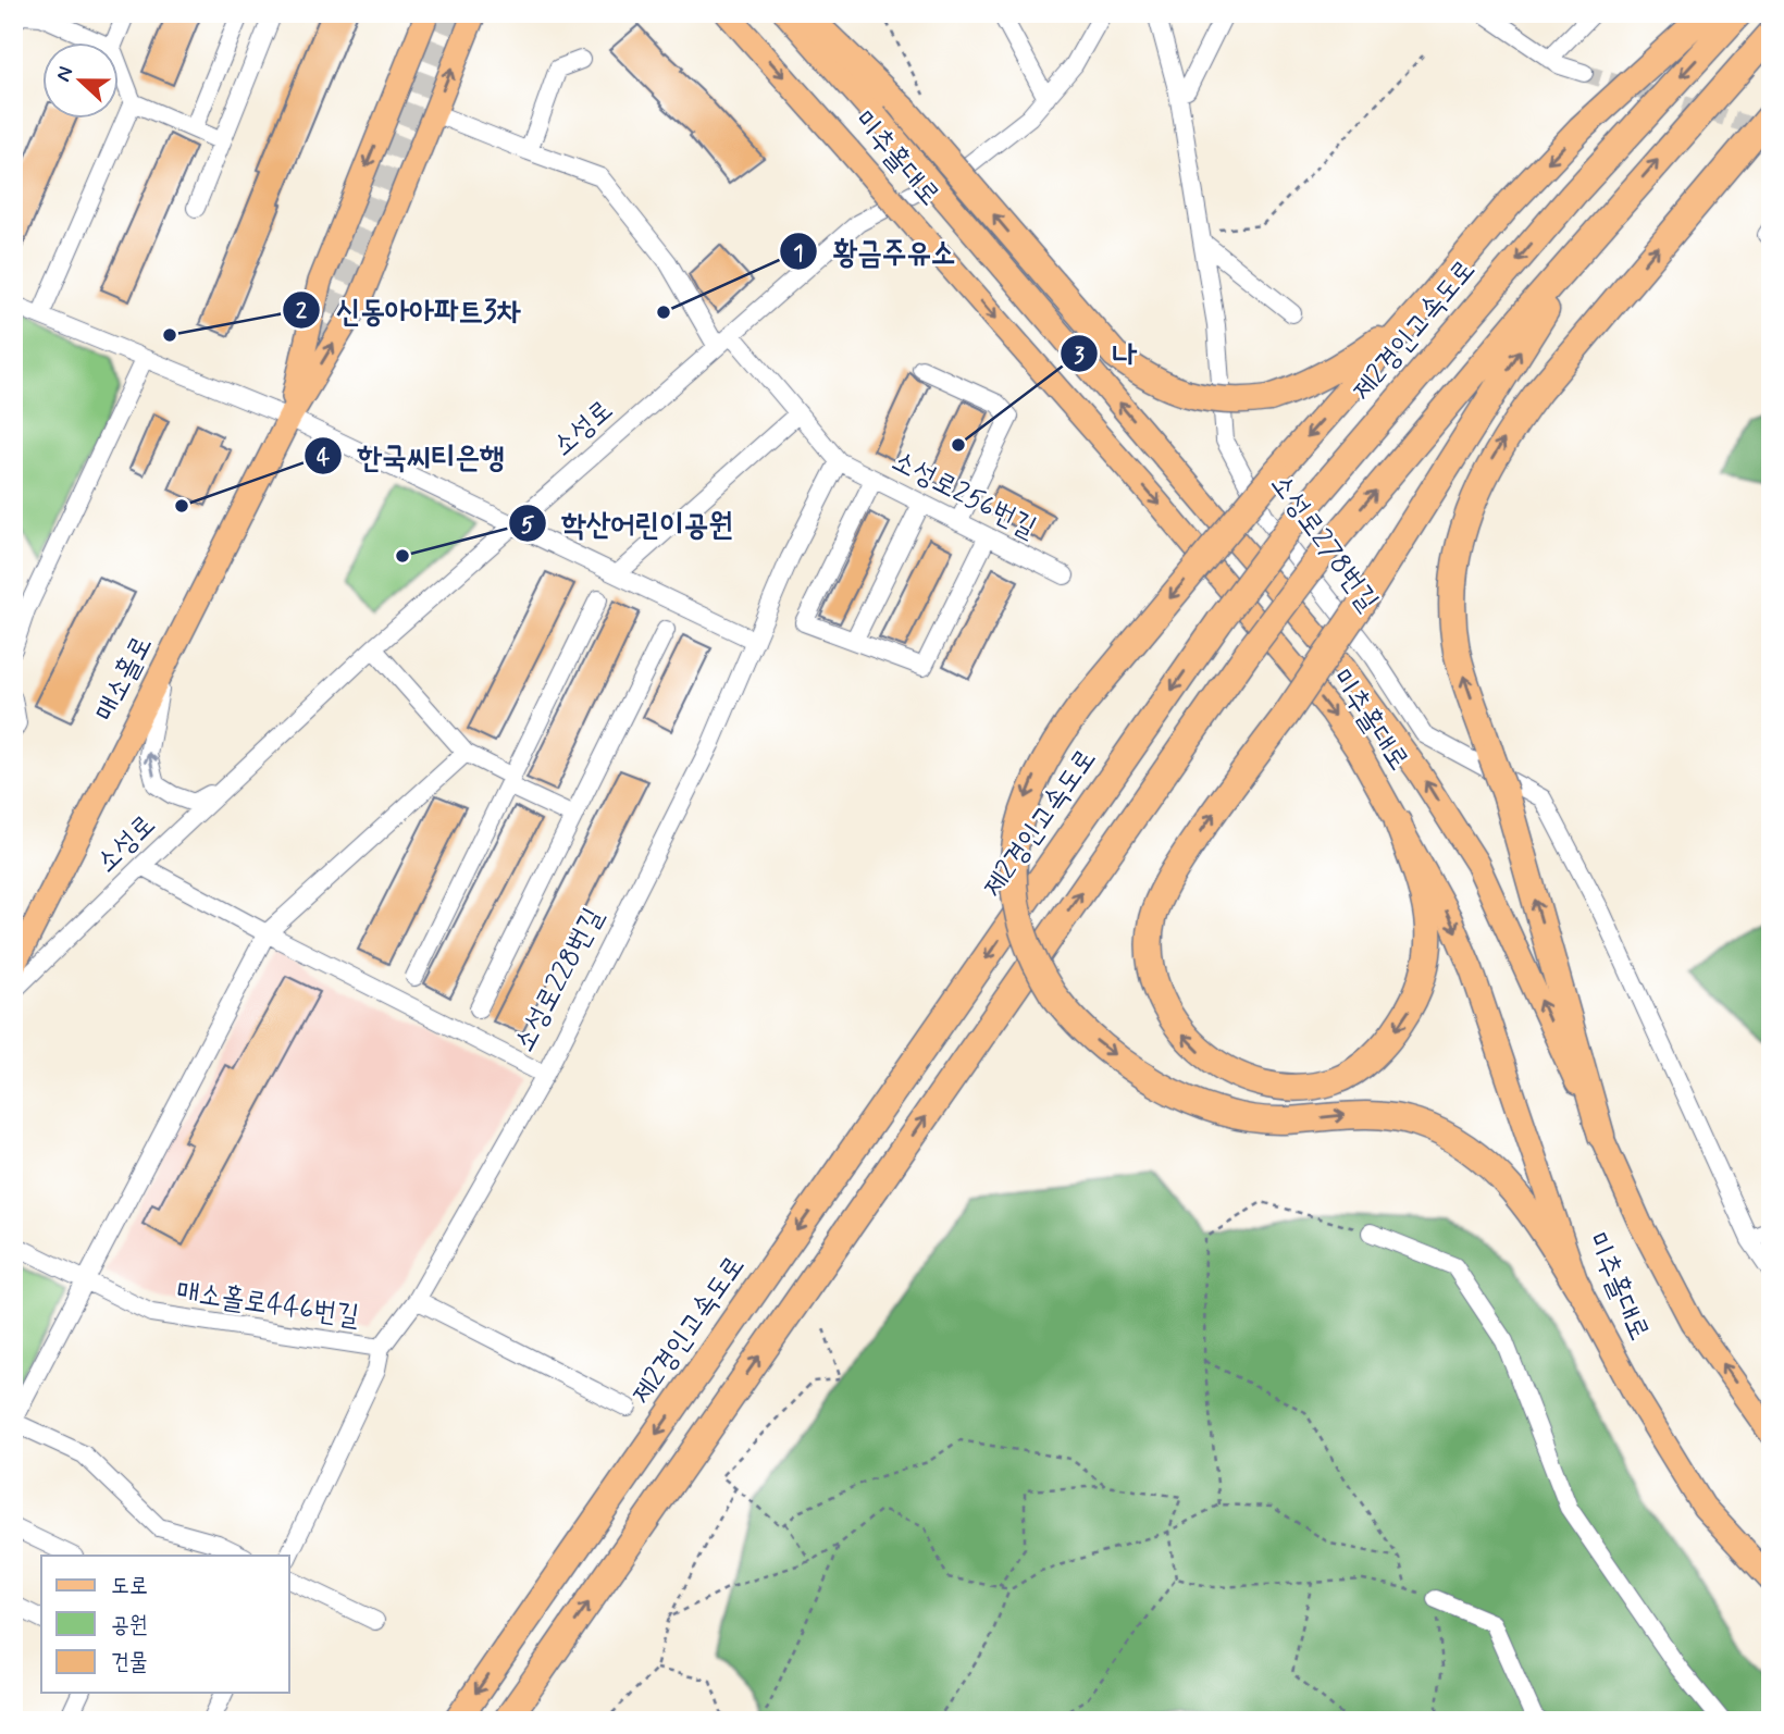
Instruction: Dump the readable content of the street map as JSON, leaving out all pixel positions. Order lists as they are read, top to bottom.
{
  "streets": {
    "highway": ["제2경인고속도로"],
    "main road": ["미추홀대로", "매소홀로"],
    "street": [
      "소성로",
      "소성로256번길",
      "소성로278번길",
      "소성로228번길",
      "매소홀로446번길"
    ]
  },
  "crossings": [
    ["소성로", "소성로256번길"],
    ["소성로", "소성로228번길"],
    ["소성로228번길", "매소홀로446번길"]
  ],
  "places": [
    "황금주유소",
    "신동아아파트3차",
    "나",
    "한국씨티은행",
    "학산어린이공원"
  ],
  "legend": ["도로", "공원", "건물"],
  "north": "left"
}
